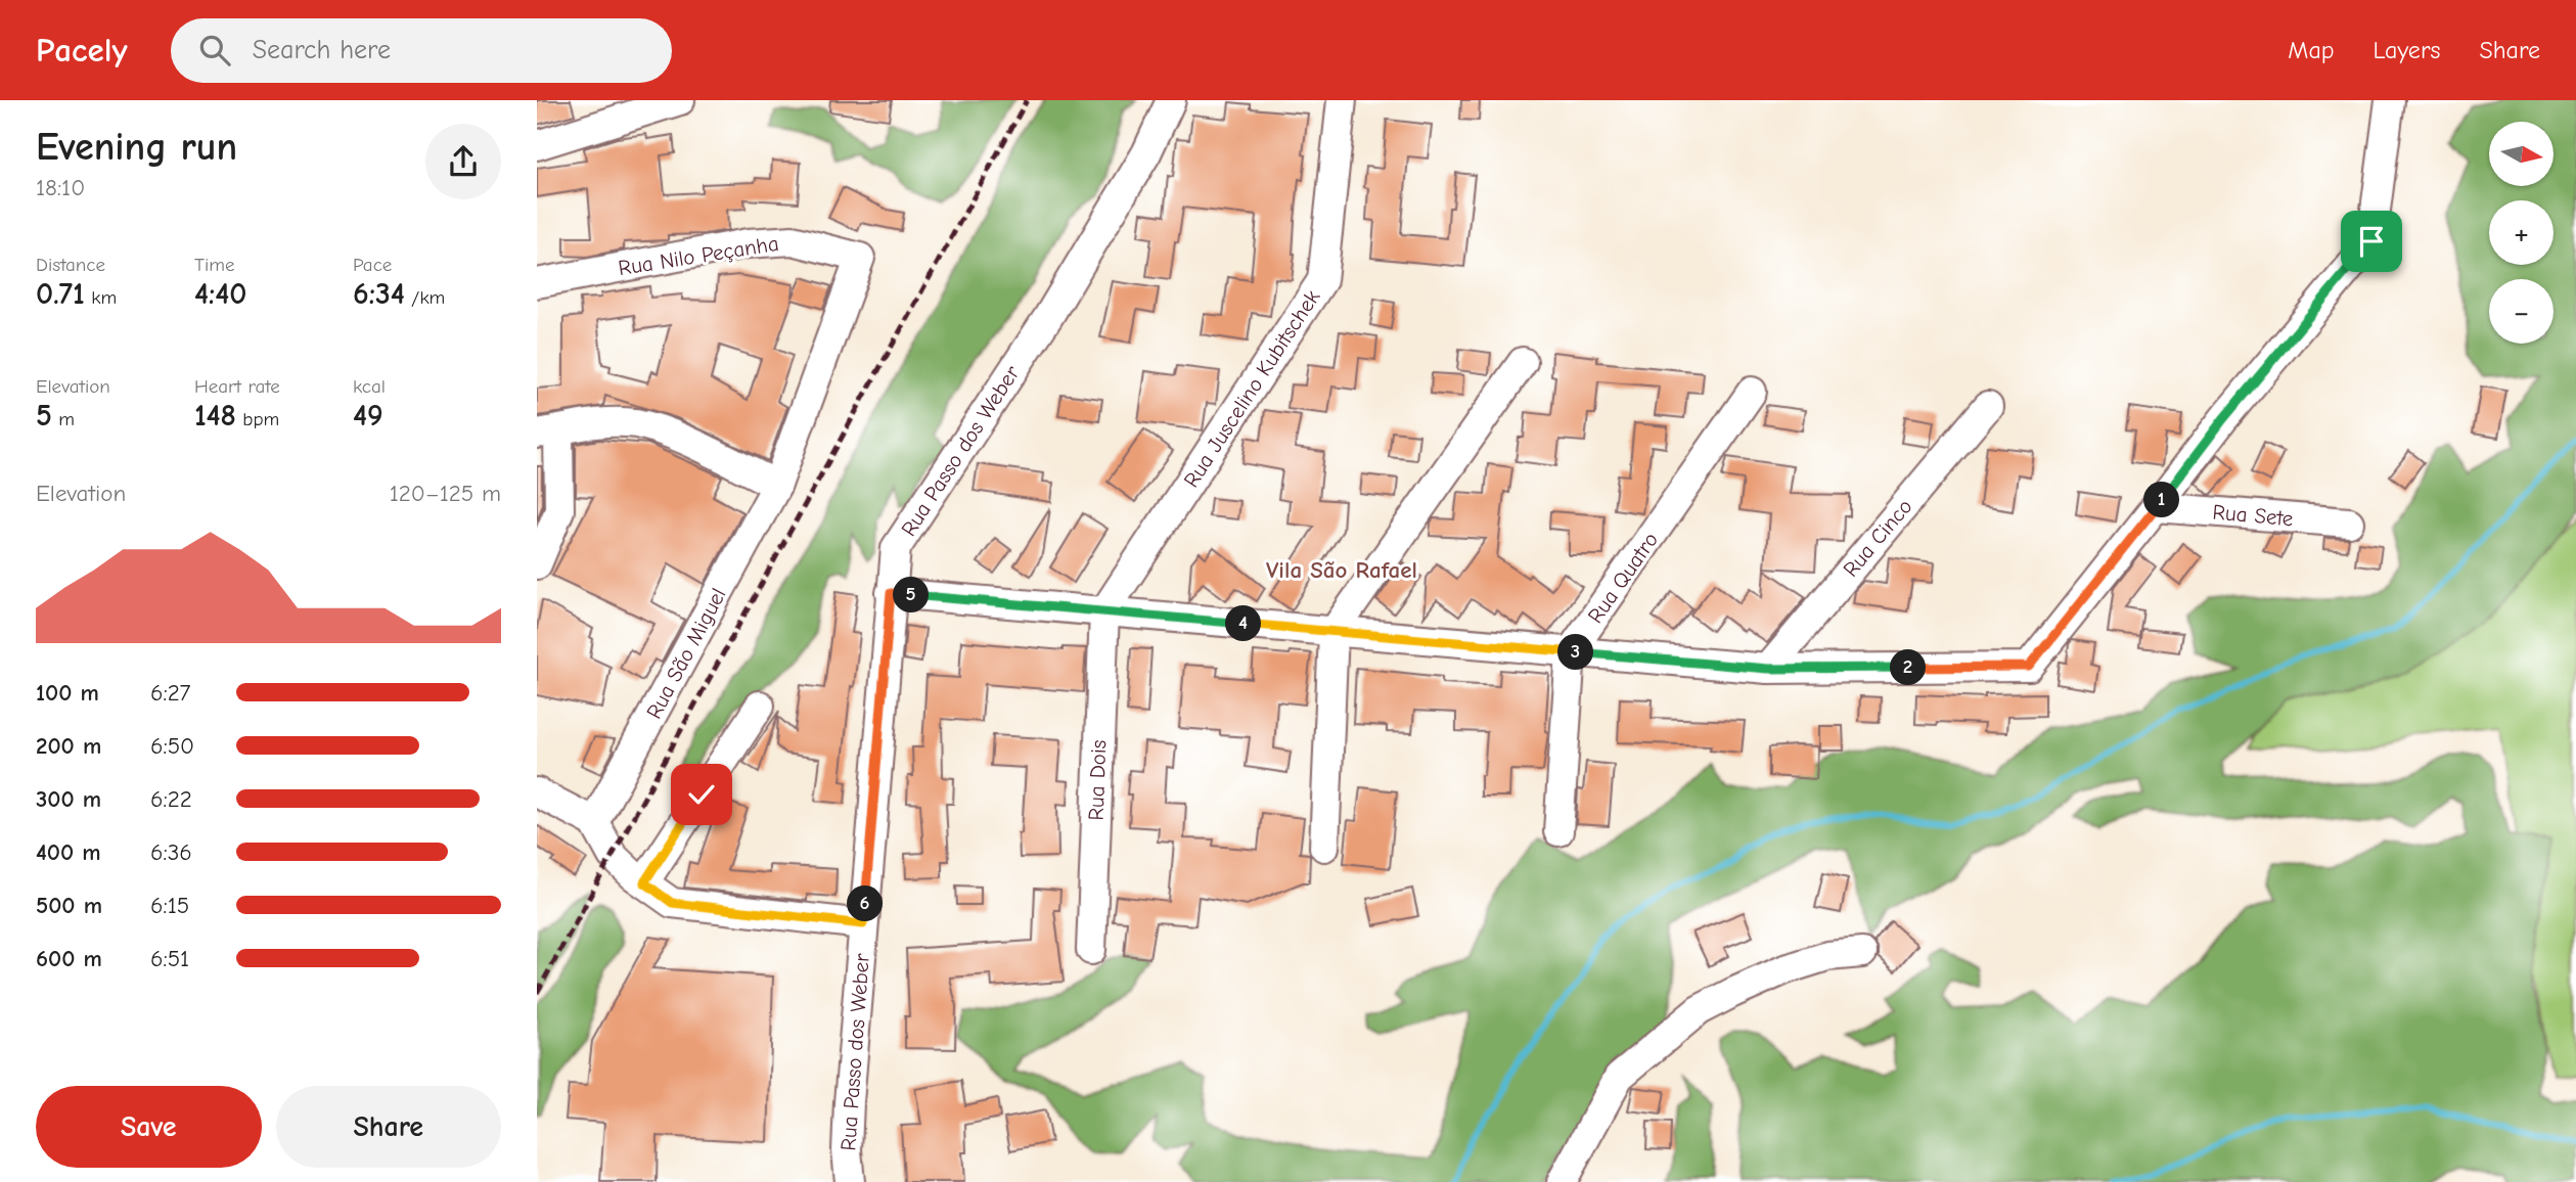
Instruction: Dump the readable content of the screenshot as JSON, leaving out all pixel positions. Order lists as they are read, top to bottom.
{
  "streets": {
    "street": [
      "Rua Nilo Peçanha",
      "Rua Juscelino Kubitschek",
      "Rua Passo dos Weber",
      "Rua Sete",
      "Rua Cinco",
      "Rua Quatro",
      "Rua São Miguel",
      "Rua Dois"
    ]
  },
  "crossings": [
    ["Rua Nilo Peçanha", "Rua São Miguel"],
    ["Rua Juscelino Kubitschek", "Rua Dois"]
  ],
  "districts": ["Vila São Rafael"],
  "north": "right",
  "page": {
    "header": "Pacely",
    "search": "Search here",
    "nav": ["Map", "Layers", "Share"],
    "heading": ["Evening run", "18:10"],
    "map_buttons": ["+", "−"],
    "stats": [
      ["Distance", "0.71 km"],
      ["Time", "4:40"],
      ["Pace", "6:34 /km"],
      ["Elevation", "5 m"],
      ["Heart rate", "148 bpm"],
      ["kcal", "49"]
    ],
    "chart": ["Elevation", "120–125 m"],
    "pins": [
      "1",
      "5",
      "4",
      "3",
      "2",
      "6"
    ],
    "list": [
      {
        "name": "100 m",
        "note": "6:27"
      },
      {
        "name": "200 m",
        "note": "6:50"
      },
      {
        "name": "300 m",
        "note": "6:22"
      },
      {
        "name": "400 m",
        "note": "6:36"
      },
      {
        "name": "500 m",
        "note": "6:15"
      },
      {
        "name": "600 m",
        "note": "6:51"
      }
    ],
    "buttons": ["Save", "Share"]
  }
}
